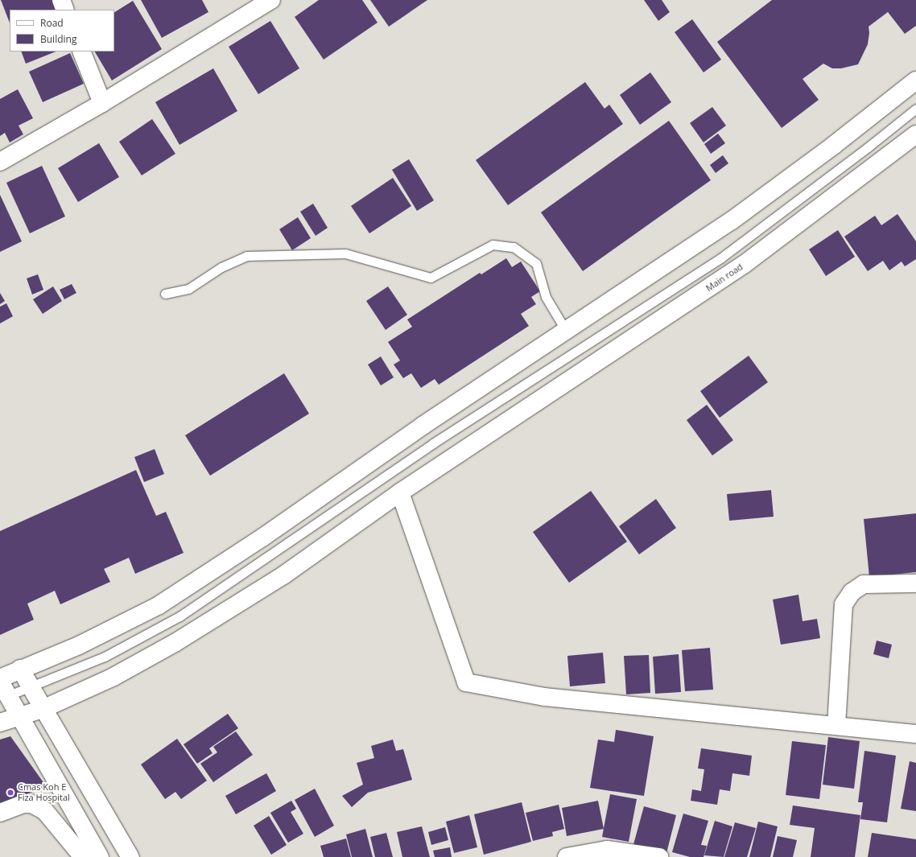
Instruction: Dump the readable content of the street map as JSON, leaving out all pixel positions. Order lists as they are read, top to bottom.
{
  "streets": {
    "main road": ["Main road"]
  },
  "places": ["Cmas Koh E Fiza Hospital"],
  "legend": ["Road", "Building"]
}
